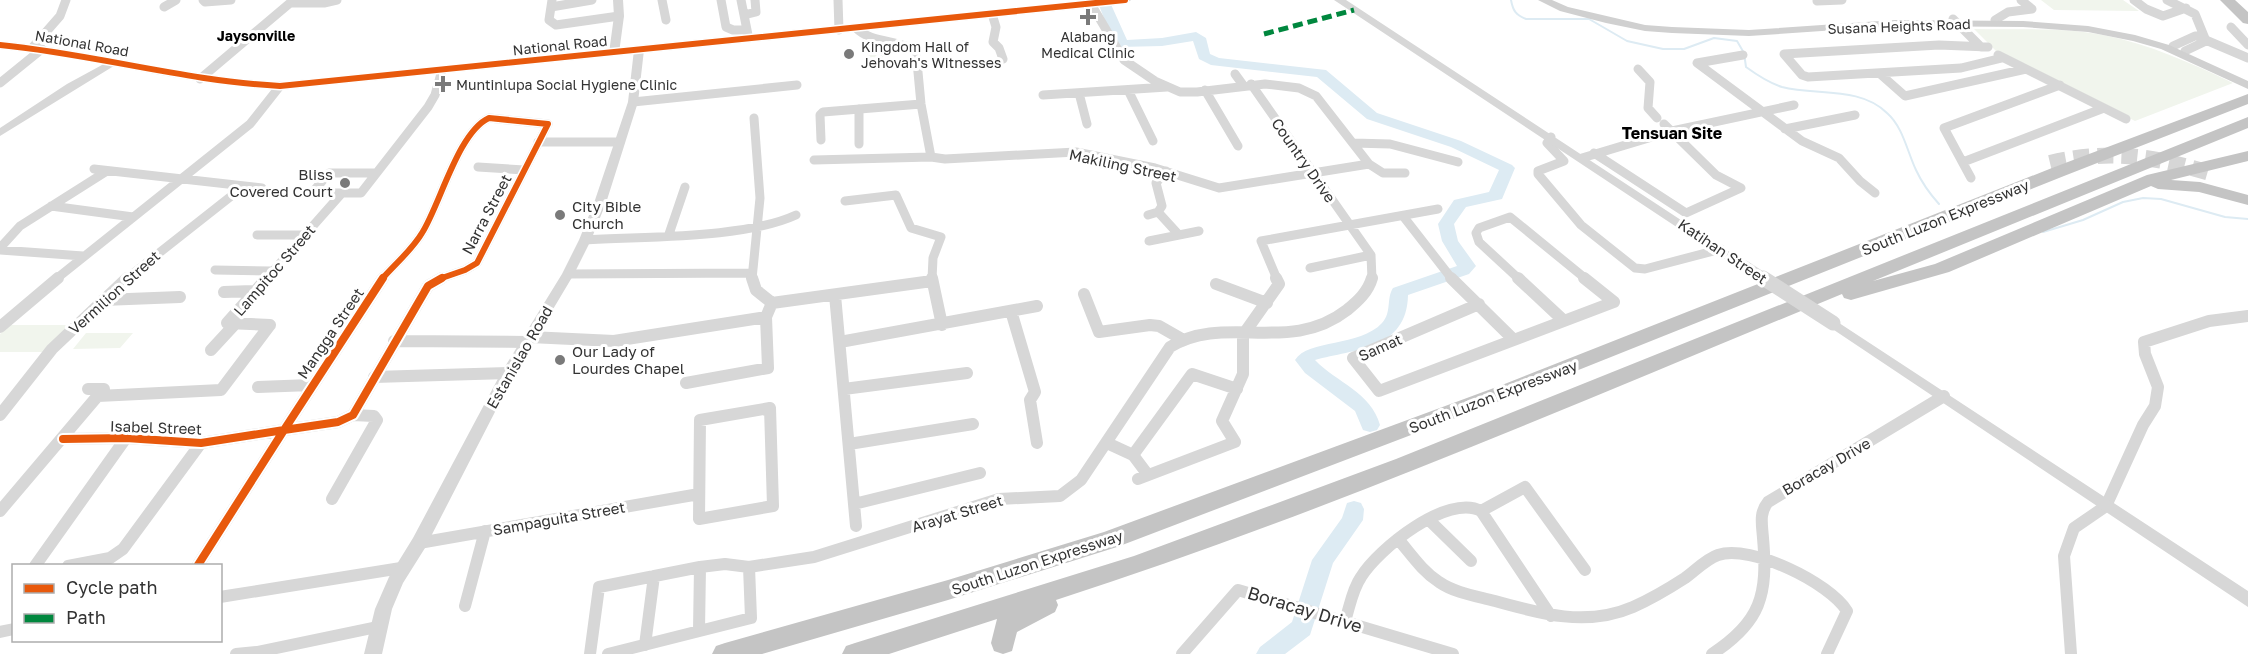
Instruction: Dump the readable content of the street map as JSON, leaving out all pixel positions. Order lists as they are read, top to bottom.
{
  "streets": {
    "highway": ["National Road", "South Luzon Expressway"],
    "main road": ["Susana Heights Road"],
    "street": [
      "Country Drive",
      "Makiling Street",
      "Narra Street",
      "Katihan Street",
      "Lampitoc Street",
      "Vermilion Street",
      "Mangga Street",
      "Samat",
      "Estanislao Road",
      "Isabel Street",
      "Boracay Drive",
      "Arayat Street",
      "Sampaguita Street"
    ]
  },
  "crossings": [
    ["National Road", "Estanislao Road"],
    ["Country Drive", "Makiling Street"],
    ["Narra Street", "Mangga Street"],
    ["Narra Street", "Isabel Street"],
    ["Katihan Street", "Boracay Drive"],
    ["Mangga Street", "Isabel Street"],
    ["Estanislao Road", "Sampaguita Street"]
  ],
  "districts": ["Jaysonville", "Tensuan Site"],
  "places": {
    "health": ["Alabang Medical Clinic", "Muntinlupa Social Hygiene Clinic"],
    "other": [
      "Kingdom Hall of Jehovah's Witnesses",
      "Bliss Covered Court",
      "City Bible Church",
      "Our Lady of Lourdes Chapel"
    ]
  },
  "legend": ["Cycle path", "Path"]
}
